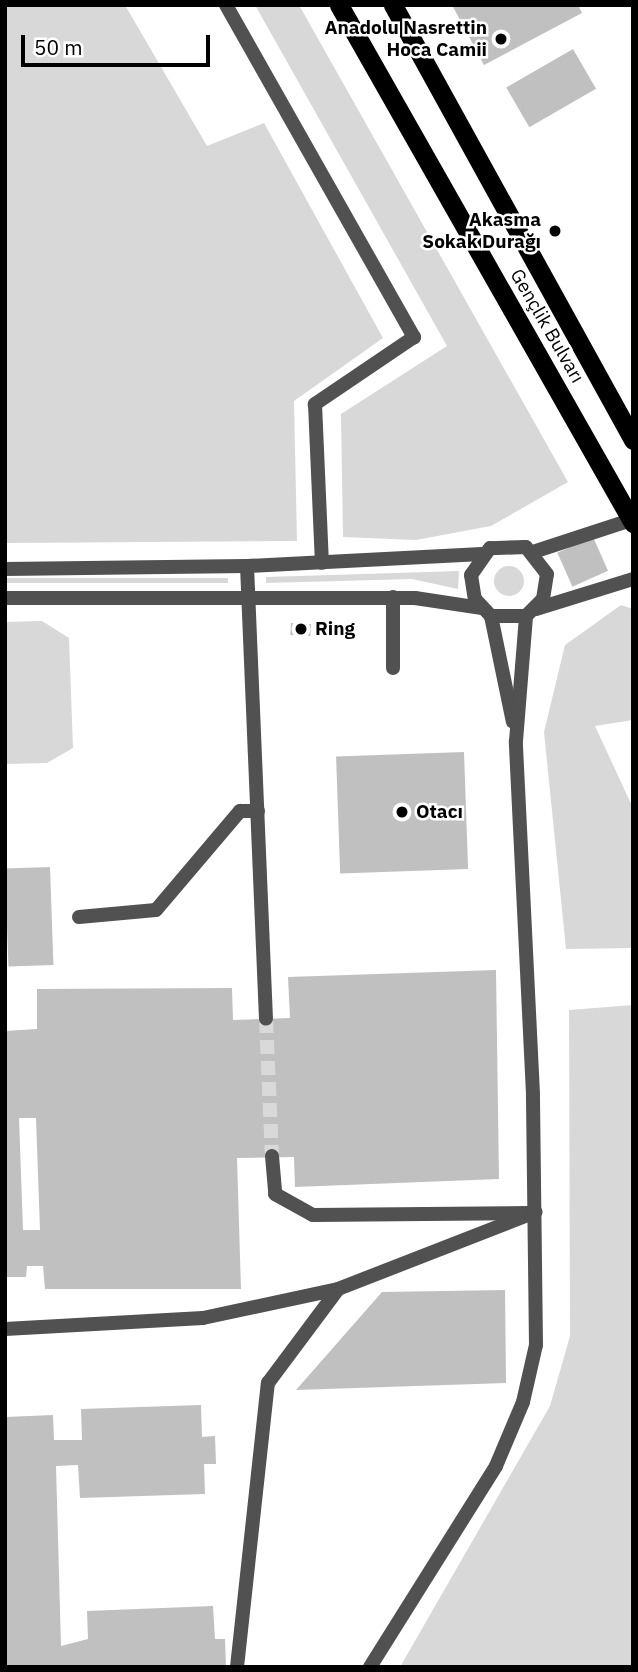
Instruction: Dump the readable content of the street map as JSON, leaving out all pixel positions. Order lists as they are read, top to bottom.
{
  "streets": {
    "highway": ["Gençlik Bulvarı"]
  },
  "places": [
    "Anadolu Nasrettin Hoca Camii",
    "Akasma Sokak Durağı",
    "Ring",
    "Otacı"
  ],
  "scale_bar": "50 m"
}
